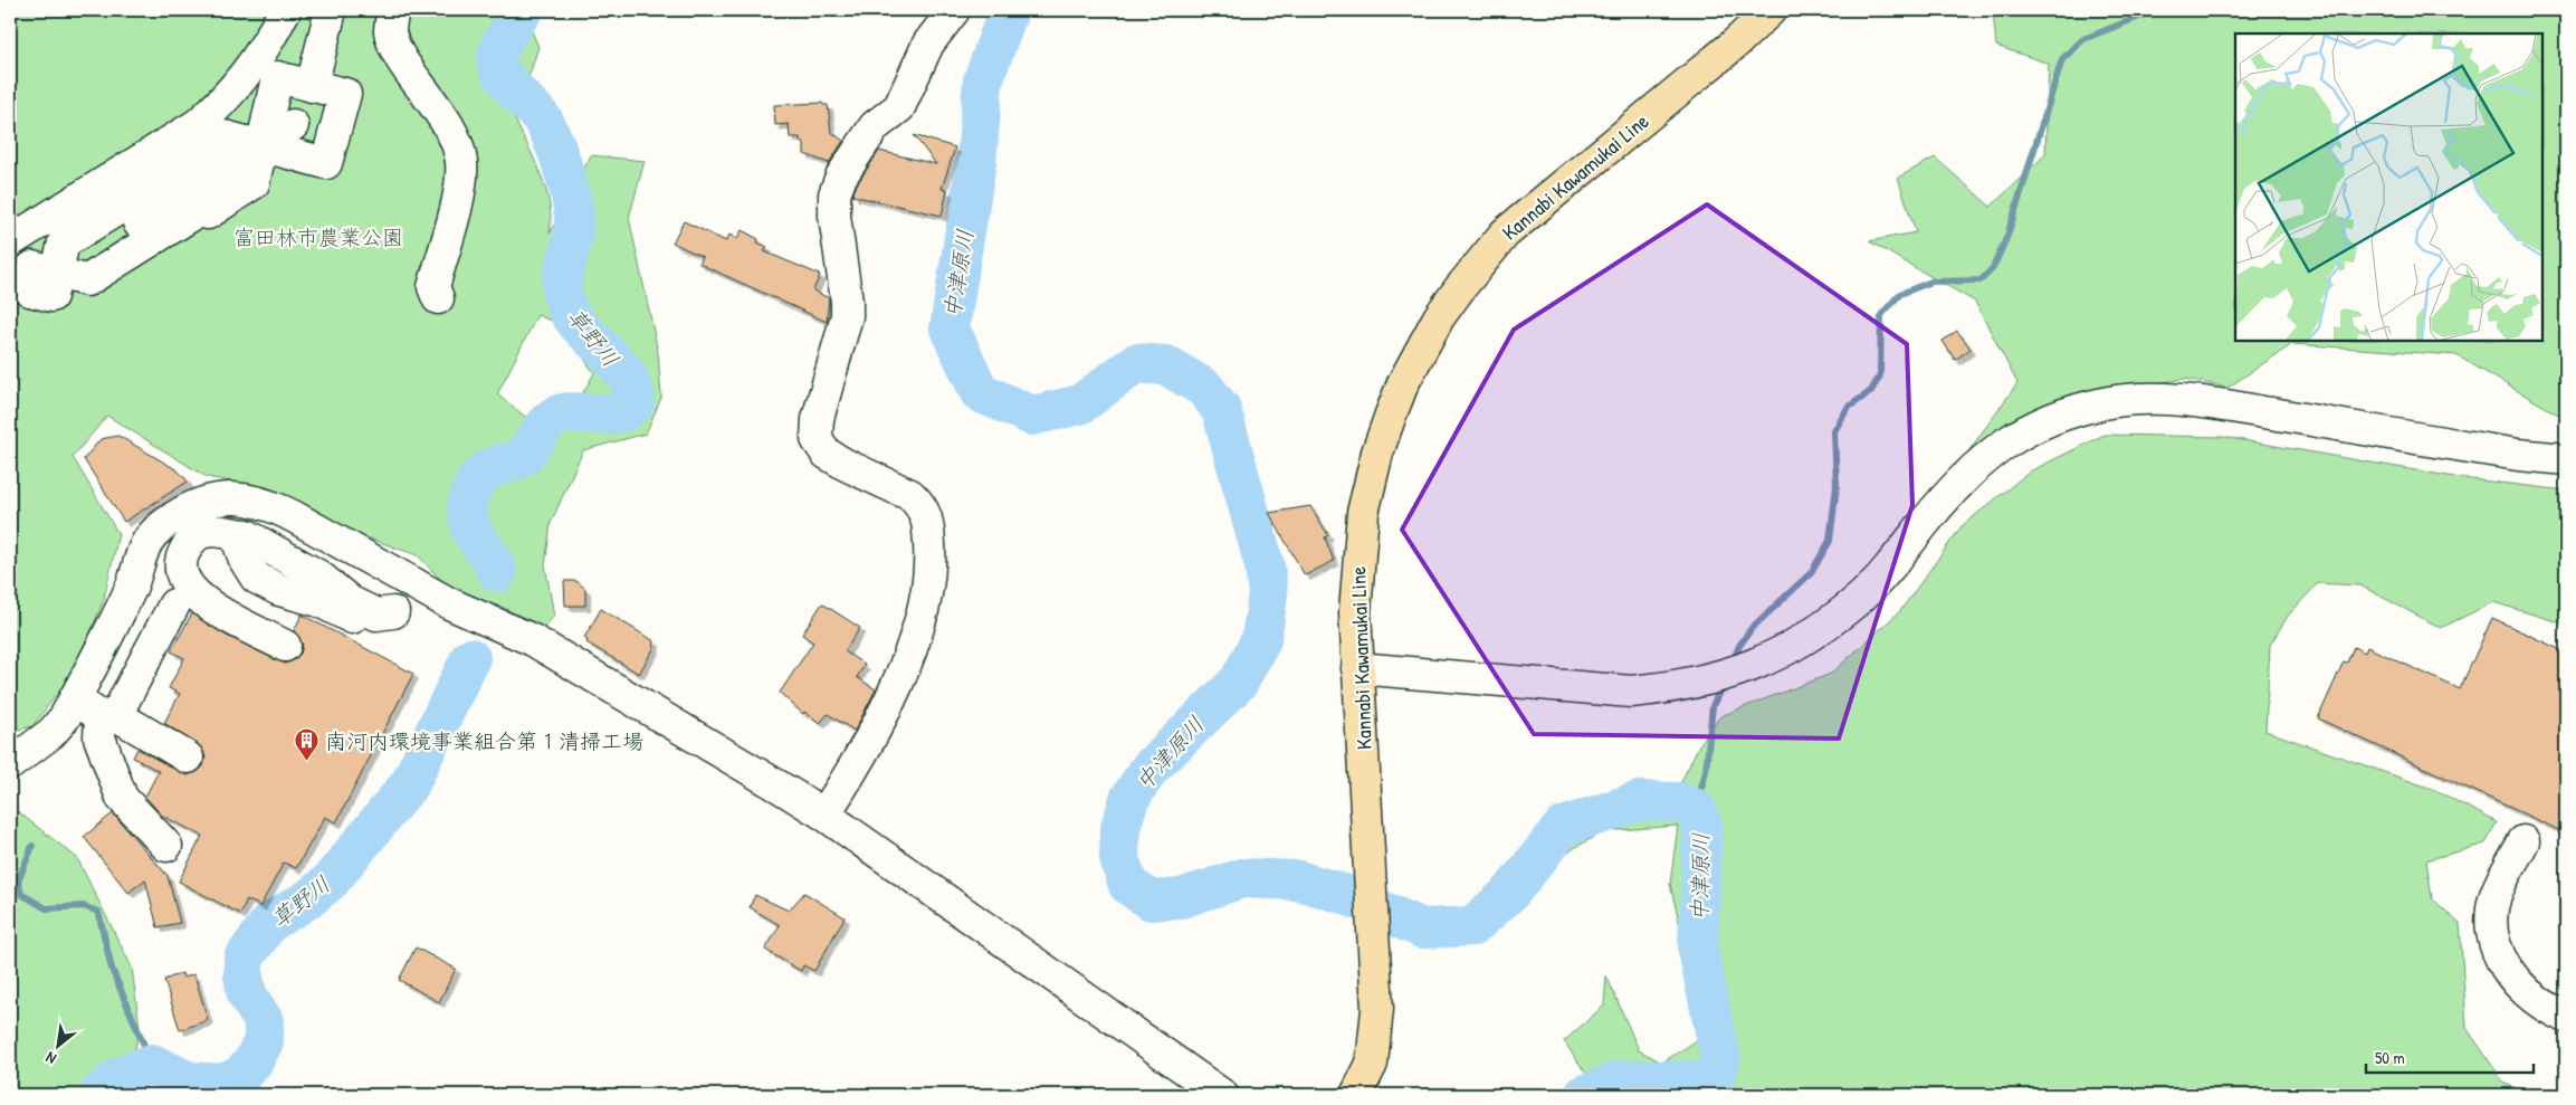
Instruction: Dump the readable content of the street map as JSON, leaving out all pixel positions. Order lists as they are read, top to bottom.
{
  "streets": {
    "main road": ["Kannabi Kawamukai Line"]
  },
  "water": ["中津原川", "草野川"],
  "parks": ["富田林市農業公園"],
  "places": {
    "building": ["南河内環境事業組合第１清掃工場"]
  },
  "scale_bar": "50 m",
  "north": "bottom left"
}
